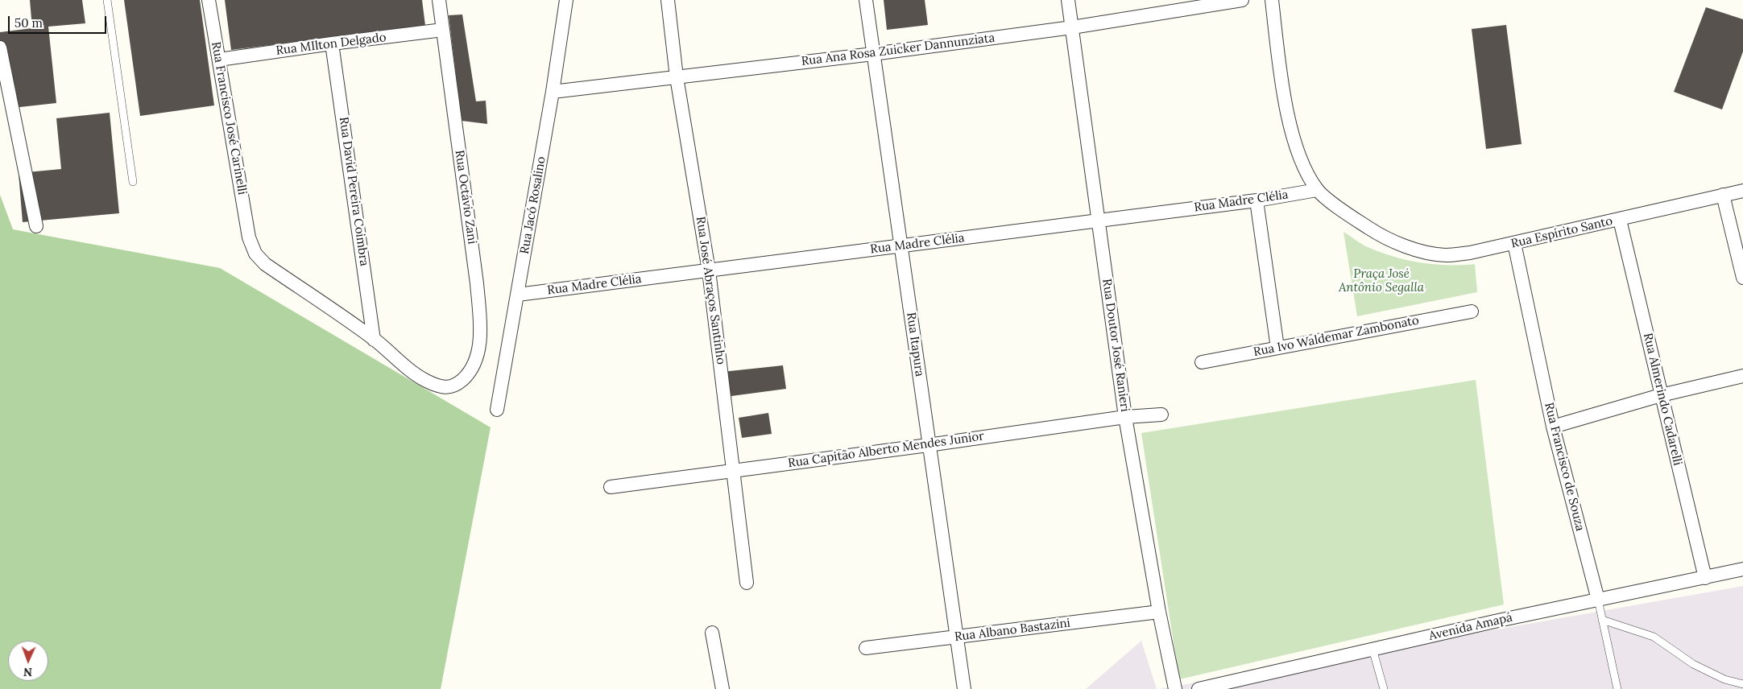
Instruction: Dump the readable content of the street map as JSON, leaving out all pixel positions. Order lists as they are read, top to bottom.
{
  "streets": {
    "street": [
      "Rua MIlton Delgado",
      "Rua Ana Rosa Zuicker Dannunziata",
      "Rua Francisco José Carinelli",
      "Rua David Pereira Coimbra",
      "Rua Octávio Zani",
      "Rua Madre Clélia",
      "Rua Jacó Rosalino",
      "Rua Espírito Santo",
      "Rua José Abraços Santinho",
      "Rua Ivo Waldemar Zambonato",
      "Rua Itapura",
      "Rua Doutor José Ranieri",
      "Rua Almerindo Cadarelli",
      "Rua Capitão Alberto Mendes Junior",
      "Rua Francisco de Souza",
      "Avenida Amapá",
      "Rua Albano Bastazini"
    ]
  },
  "crossings": [
    ["Rua MIlton Delgado", "Rua Francisco José Carinelli"],
    ["Rua MIlton Delgado", "Rua David Pereira Coimbra"],
    ["Rua MIlton Delgado", "Rua Octávio Zani"],
    ["Rua Ana Rosa Zuicker Dannunziata", "Rua Jacó Rosalino"],
    ["Rua Ana Rosa Zuicker Dannunziata", "Rua José Abraços Santinho"],
    ["Rua Ana Rosa Zuicker Dannunziata", "Rua Itapura"],
    ["Rua Ana Rosa Zuicker Dannunziata", "Rua Doutor José Ranieri"],
    ["Rua Francisco José Carinelli", "Rua David Pereira Coimbra"],
    ["Rua Francisco José Carinelli", "Rua Octávio Zani"],
    ["Rua Madre Clélia", "Rua Jacó Rosalino"],
    ["Rua Madre Clélia", "Rua Espírito Santo"],
    ["Rua Madre Clélia", "Rua José Abraços Santinho"],
    ["Rua Madre Clélia", "Rua Itapura"],
    ["Rua Madre Clélia", "Rua Doutor José Ranieri"],
    ["Rua Espírito Santo", "Rua Almerindo Cadarelli"],
    ["Rua Espírito Santo", "Rua Francisco de Souza"],
    ["Rua José Abraços Santinho", "Rua Capitão Alberto Mendes Junior"],
    ["Rua Itapura", "Rua Capitão Alberto Mendes Junior"],
    ["Rua Itapura", "Rua Albano Bastazini"],
    ["Rua Doutor José Ranieri", "Rua Capitão Alberto Mendes Junior"],
    ["Rua Doutor José Ranieri", "Rua Albano Bastazini"],
    ["Rua Almerindo Cadarelli", "Avenida Amapá"],
    ["Rua Francisco de Souza", "Avenida Amapá"]
  ],
  "parks": ["Praça José Antônio Segalla"],
  "scale_bar": "50 m",
  "north": "bottom"
}
